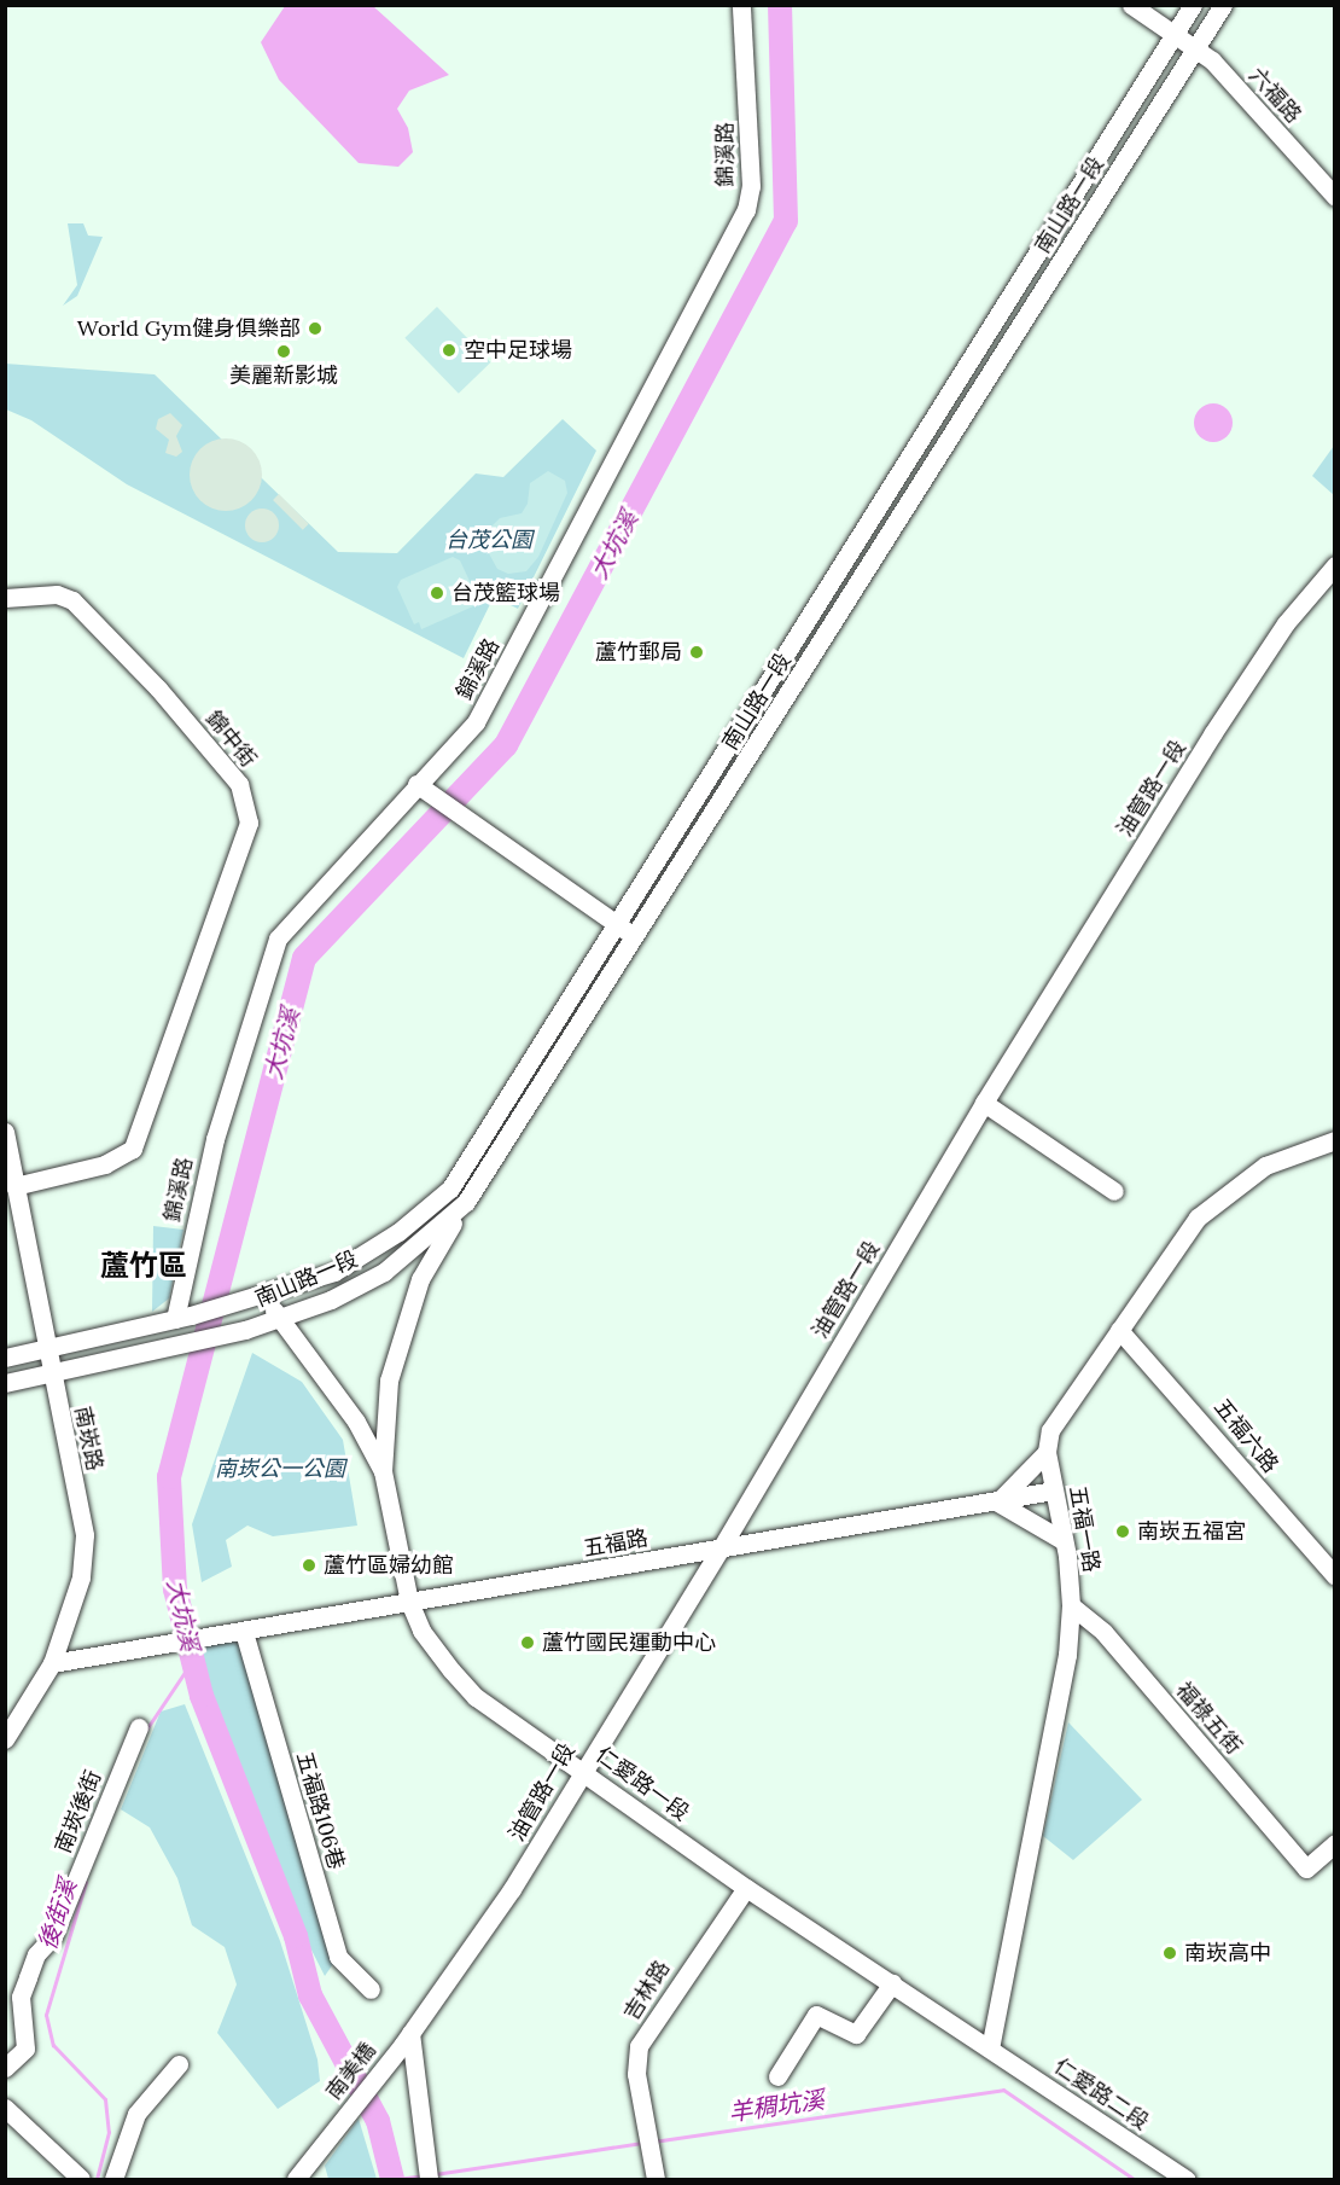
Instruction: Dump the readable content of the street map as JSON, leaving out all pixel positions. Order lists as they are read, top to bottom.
{
  "streets": {
    "street": [
      "六福路",
      "錦溪路",
      "南山路一段",
      "錦中街",
      "油管路一段",
      "五福六路",
      "南崁路",
      "五福一路",
      "五福路",
      "福祿五街",
      "仁愛路一段",
      "五福路106巷",
      "南崁後街",
      "吉林路",
      "南美橋",
      "仁愛路二段"
    ]
  },
  "crossings": [
    ["六福路", "南山路一段"],
    ["錦溪路", "南山路一段"],
    ["南山路一段", "南崁路"],
    ["南山路一段", "仁愛路一段"],
    ["錦中街", "南崁路"],
    ["油管路一段", "五福路"],
    ["油管路一段", "仁愛路一段"],
    ["油管路一段", "南美橋"],
    ["五福六路", "五福一路"],
    ["南崁路", "五福路"],
    ["五福一路", "五福路"],
    ["五福一路", "福祿五街"],
    ["五福一路", "仁愛路一段"],
    ["五福一路", "仁愛路二段"],
    ["五福路", "仁愛路一段"],
    ["五福路", "五福路106巷"],
    ["仁愛路一段", "吉林路"],
    ["仁愛路一段", "仁愛路二段"]
  ],
  "districts": ["蘆竹區"],
  "water": ["大坑溪", "後街溪", "羊稠坑溪"],
  "parks": ["台茂公園", "南崁公一公園"],
  "places": [
    "World Gym健身俱樂部",
    "空中足球場",
    "美麗新影城",
    "台茂籃球場",
    "蘆竹郵局",
    "南崁五福宮",
    "蘆竹區婦幼館",
    "蘆竹國民運動中心",
    "南崁高中"
  ]
}
